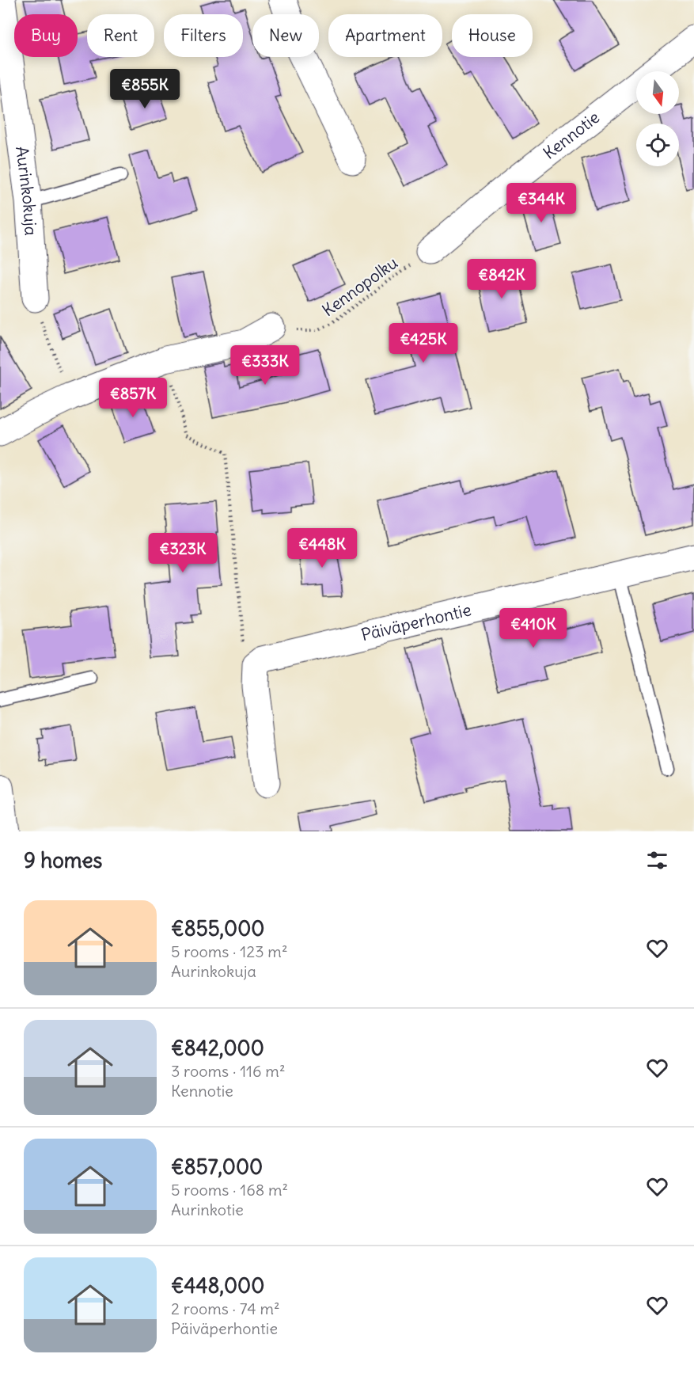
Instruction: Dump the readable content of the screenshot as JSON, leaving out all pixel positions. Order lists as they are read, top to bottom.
{
  "streets": {
    "street": ["Kennotie", "Aurinkokuja", "Päiväperhontie"],
    "path": ["Kennopolku"]
  },
  "crossings": [
    ["Kennotie", "Kennopolku"]
  ],
  "north": "bottom",
  "page": {
    "chip": [
      "Buy",
      "Rent",
      "Filters",
      "New",
      "Apartment",
      "House"
    ],
    "price": [
      "€855K",
      "€344K",
      "€842K",
      "€425K",
      "€333K",
      "€857K",
      "€448K",
      "€323K",
      "€410K"
    ],
    "heading": "9 homes",
    "list": [
      {
        "name": "€855,000",
        "note": "5 rooms · 123 m² · Aurinkokuja"
      },
      {
        "name": "€842,000",
        "note": "3 rooms · 116 m² · Kennotie"
      },
      {
        "name": "€857,000",
        "note": "5 rooms · 168 m² · Aurinkotie"
      },
      {
        "name": "€448,000",
        "note": "2 rooms · 74 m² · Päiväperhontie"
      }
    ]
  }
}
